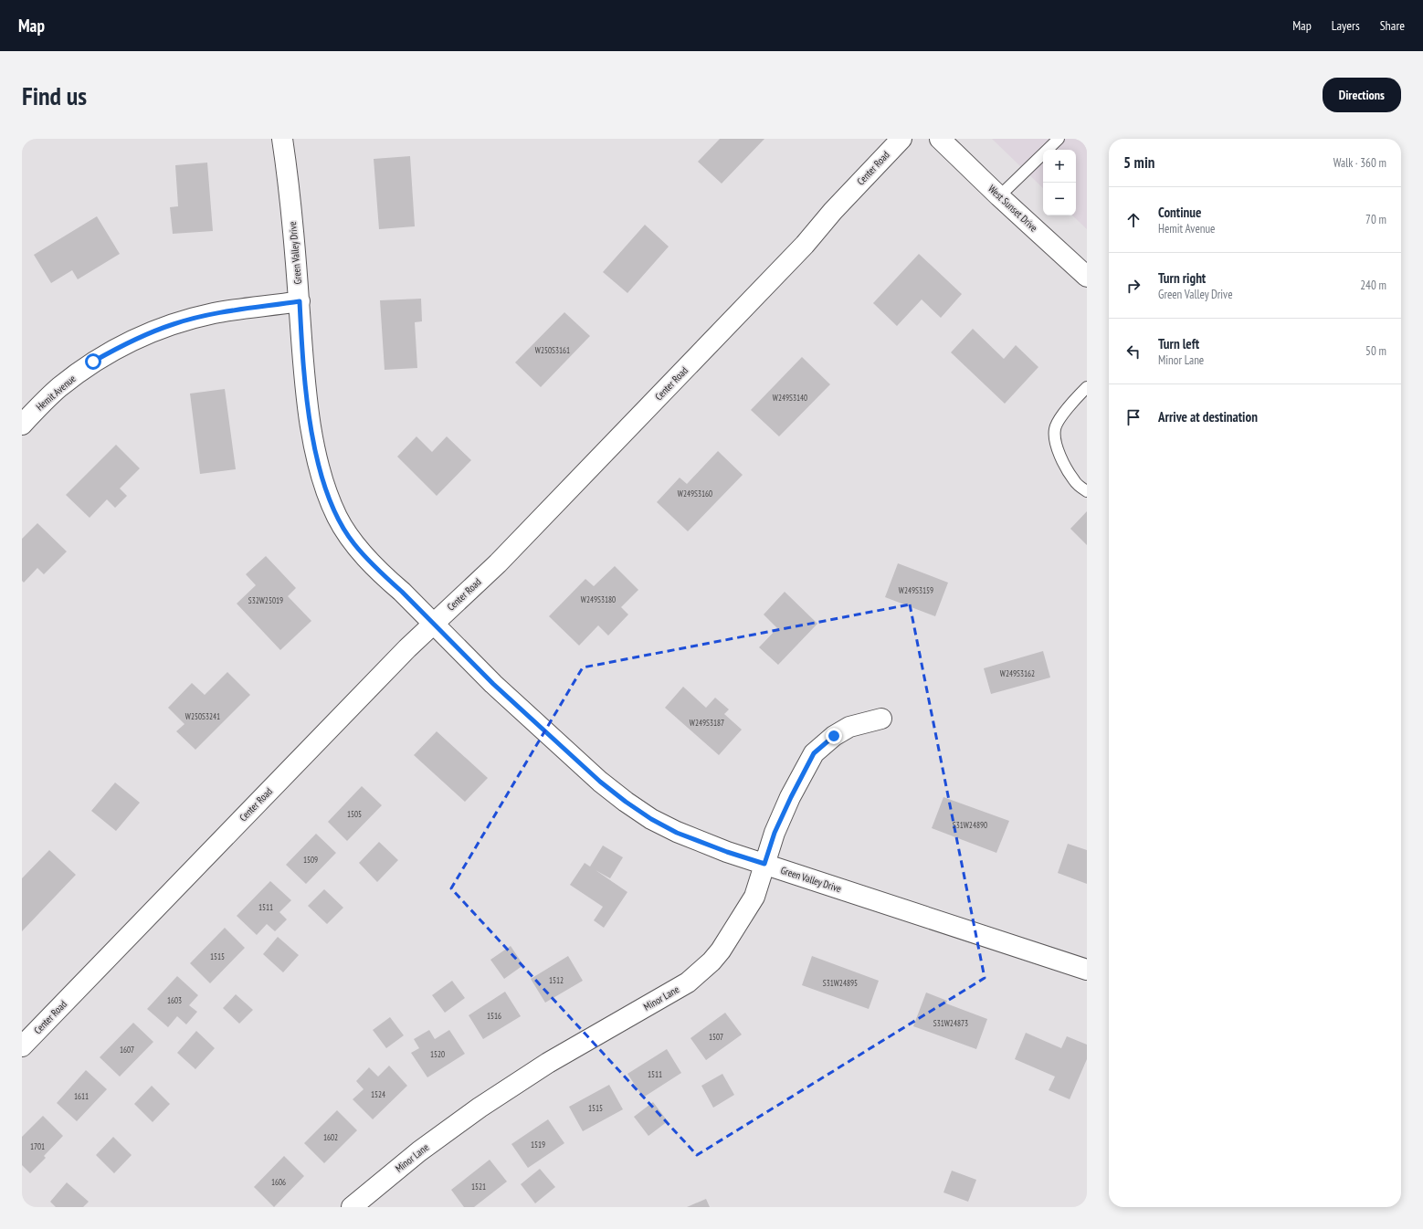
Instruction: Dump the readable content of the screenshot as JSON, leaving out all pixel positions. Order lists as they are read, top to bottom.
{
  "streets": {
    "street": [
      "Center Road",
      "West Sunset Drive",
      "Green Valley Drive",
      "Hemit Avenue",
      "Minor Lane"
    ]
  },
  "crossings": [
    ["Center Road", "Green Valley Drive"],
    ["Green Valley Drive", "Hemit Avenue"],
    ["Green Valley Drive", "Minor Lane"]
  ],
  "house_numbers": [
    "W250S3161",
    "W249S3140",
    "W249S3160",
    "W249S3159",
    "W249S3180",
    "S32W25019",
    "W249S3162",
    "W250S3241",
    "W249S3187",
    "1505",
    "S31W24890",
    "1509",
    "1511",
    "1515",
    "1512",
    "S31W24895",
    "1603",
    "1516",
    "S31W24873",
    "1507",
    "1607",
    "1520",
    "1511",
    "1524",
    "1611",
    "1515",
    "1602",
    "1519",
    "1701",
    "1606",
    "1521"
  ],
  "page": {
    "header": "Map",
    "nav": ["Map", "Layers", "Share"],
    "buttons": "Directions",
    "title": "Find us",
    "heading": ["5 min", "Walk · 360 m"],
    "map_buttons": ["+", "−"],
    "list": [
      ["Continue", "Hemit Avenue", "70 m"],
      ["Turn right", "Green Valley Drive", "240 m"],
      ["Turn left", "Minor Lane", "50 m"],
      "Arrive at destination"
    ]
  }
}
